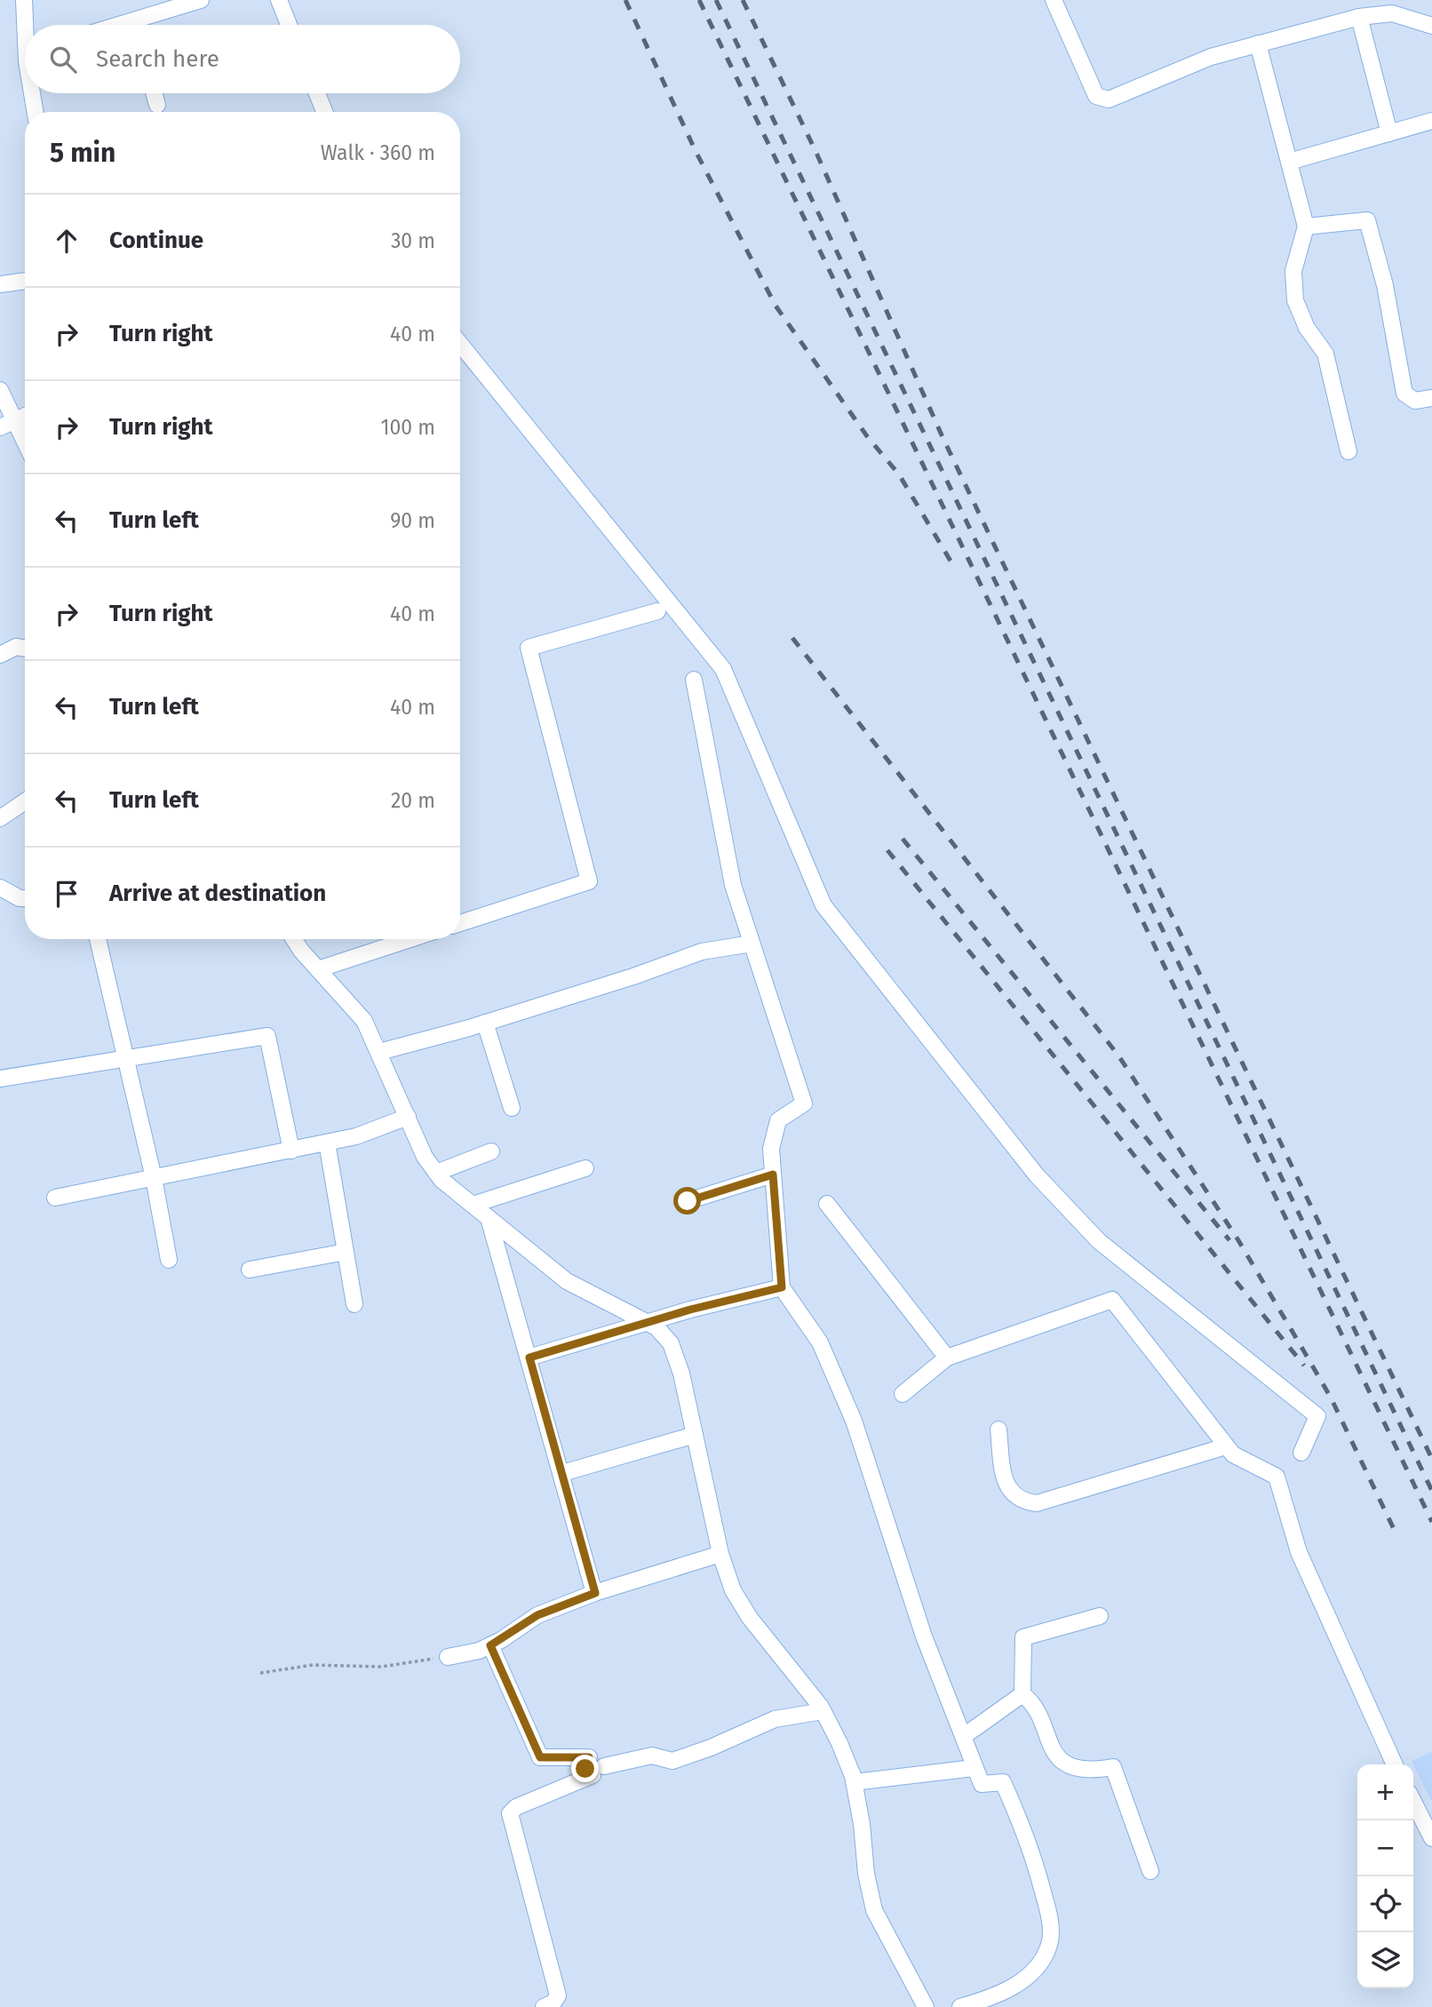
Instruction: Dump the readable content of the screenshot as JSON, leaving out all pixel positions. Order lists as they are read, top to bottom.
{
  "page": {
    "search": "Search here",
    "heading": ["5 min", "Walk · 360 m"],
    "list": [
      ["Continue", "30 m"],
      ["Turn right", "40 m"],
      ["Turn right", "100 m"],
      ["Turn left", "90 m"],
      ["Turn right", "40 m"],
      ["Turn left", "40 m"],
      ["Turn left", "20 m"],
      "Arrive at destination"
    ],
    "map_buttons": ["+", "−"]
  }
}
